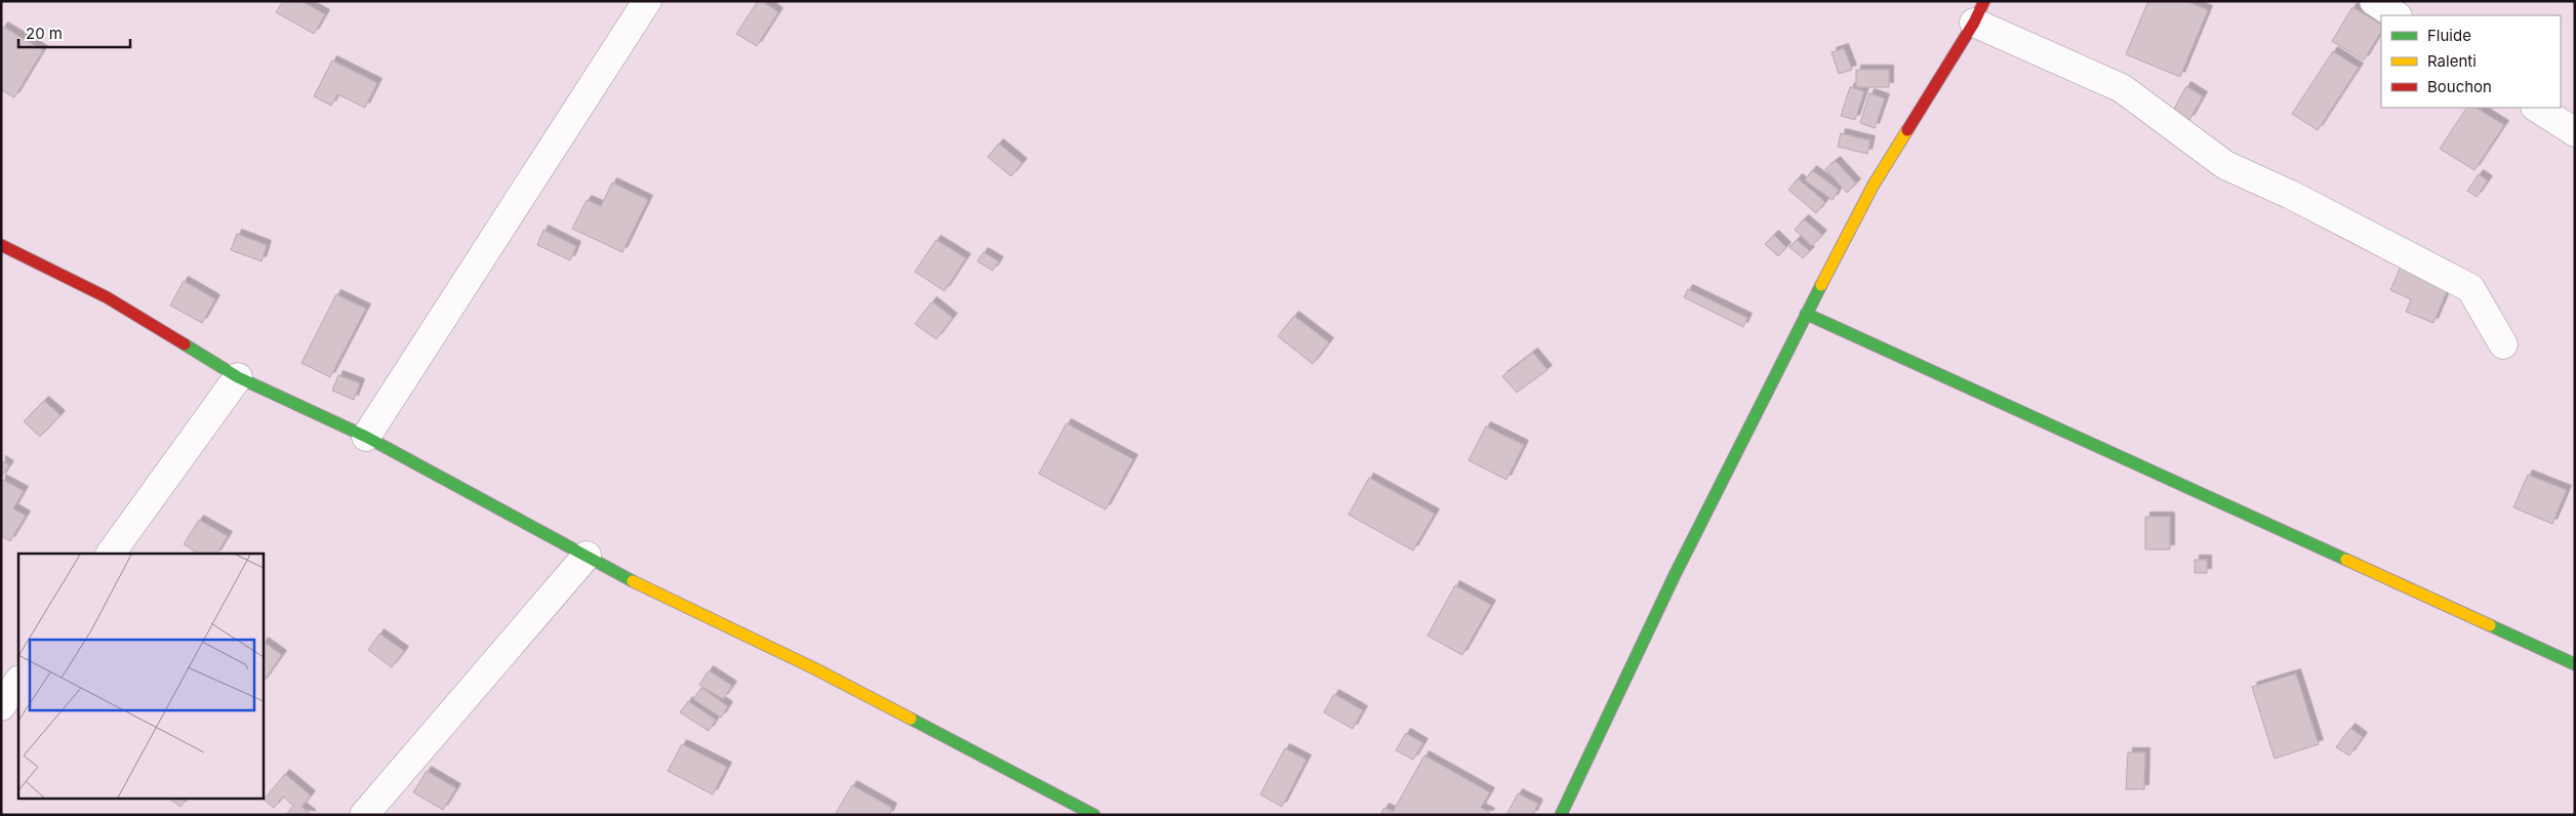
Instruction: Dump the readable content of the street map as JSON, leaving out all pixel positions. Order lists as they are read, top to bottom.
{
  "legend": ["Fluide", "Ralenti", "Bouchon"],
  "scale_bar": "20 m"
}
